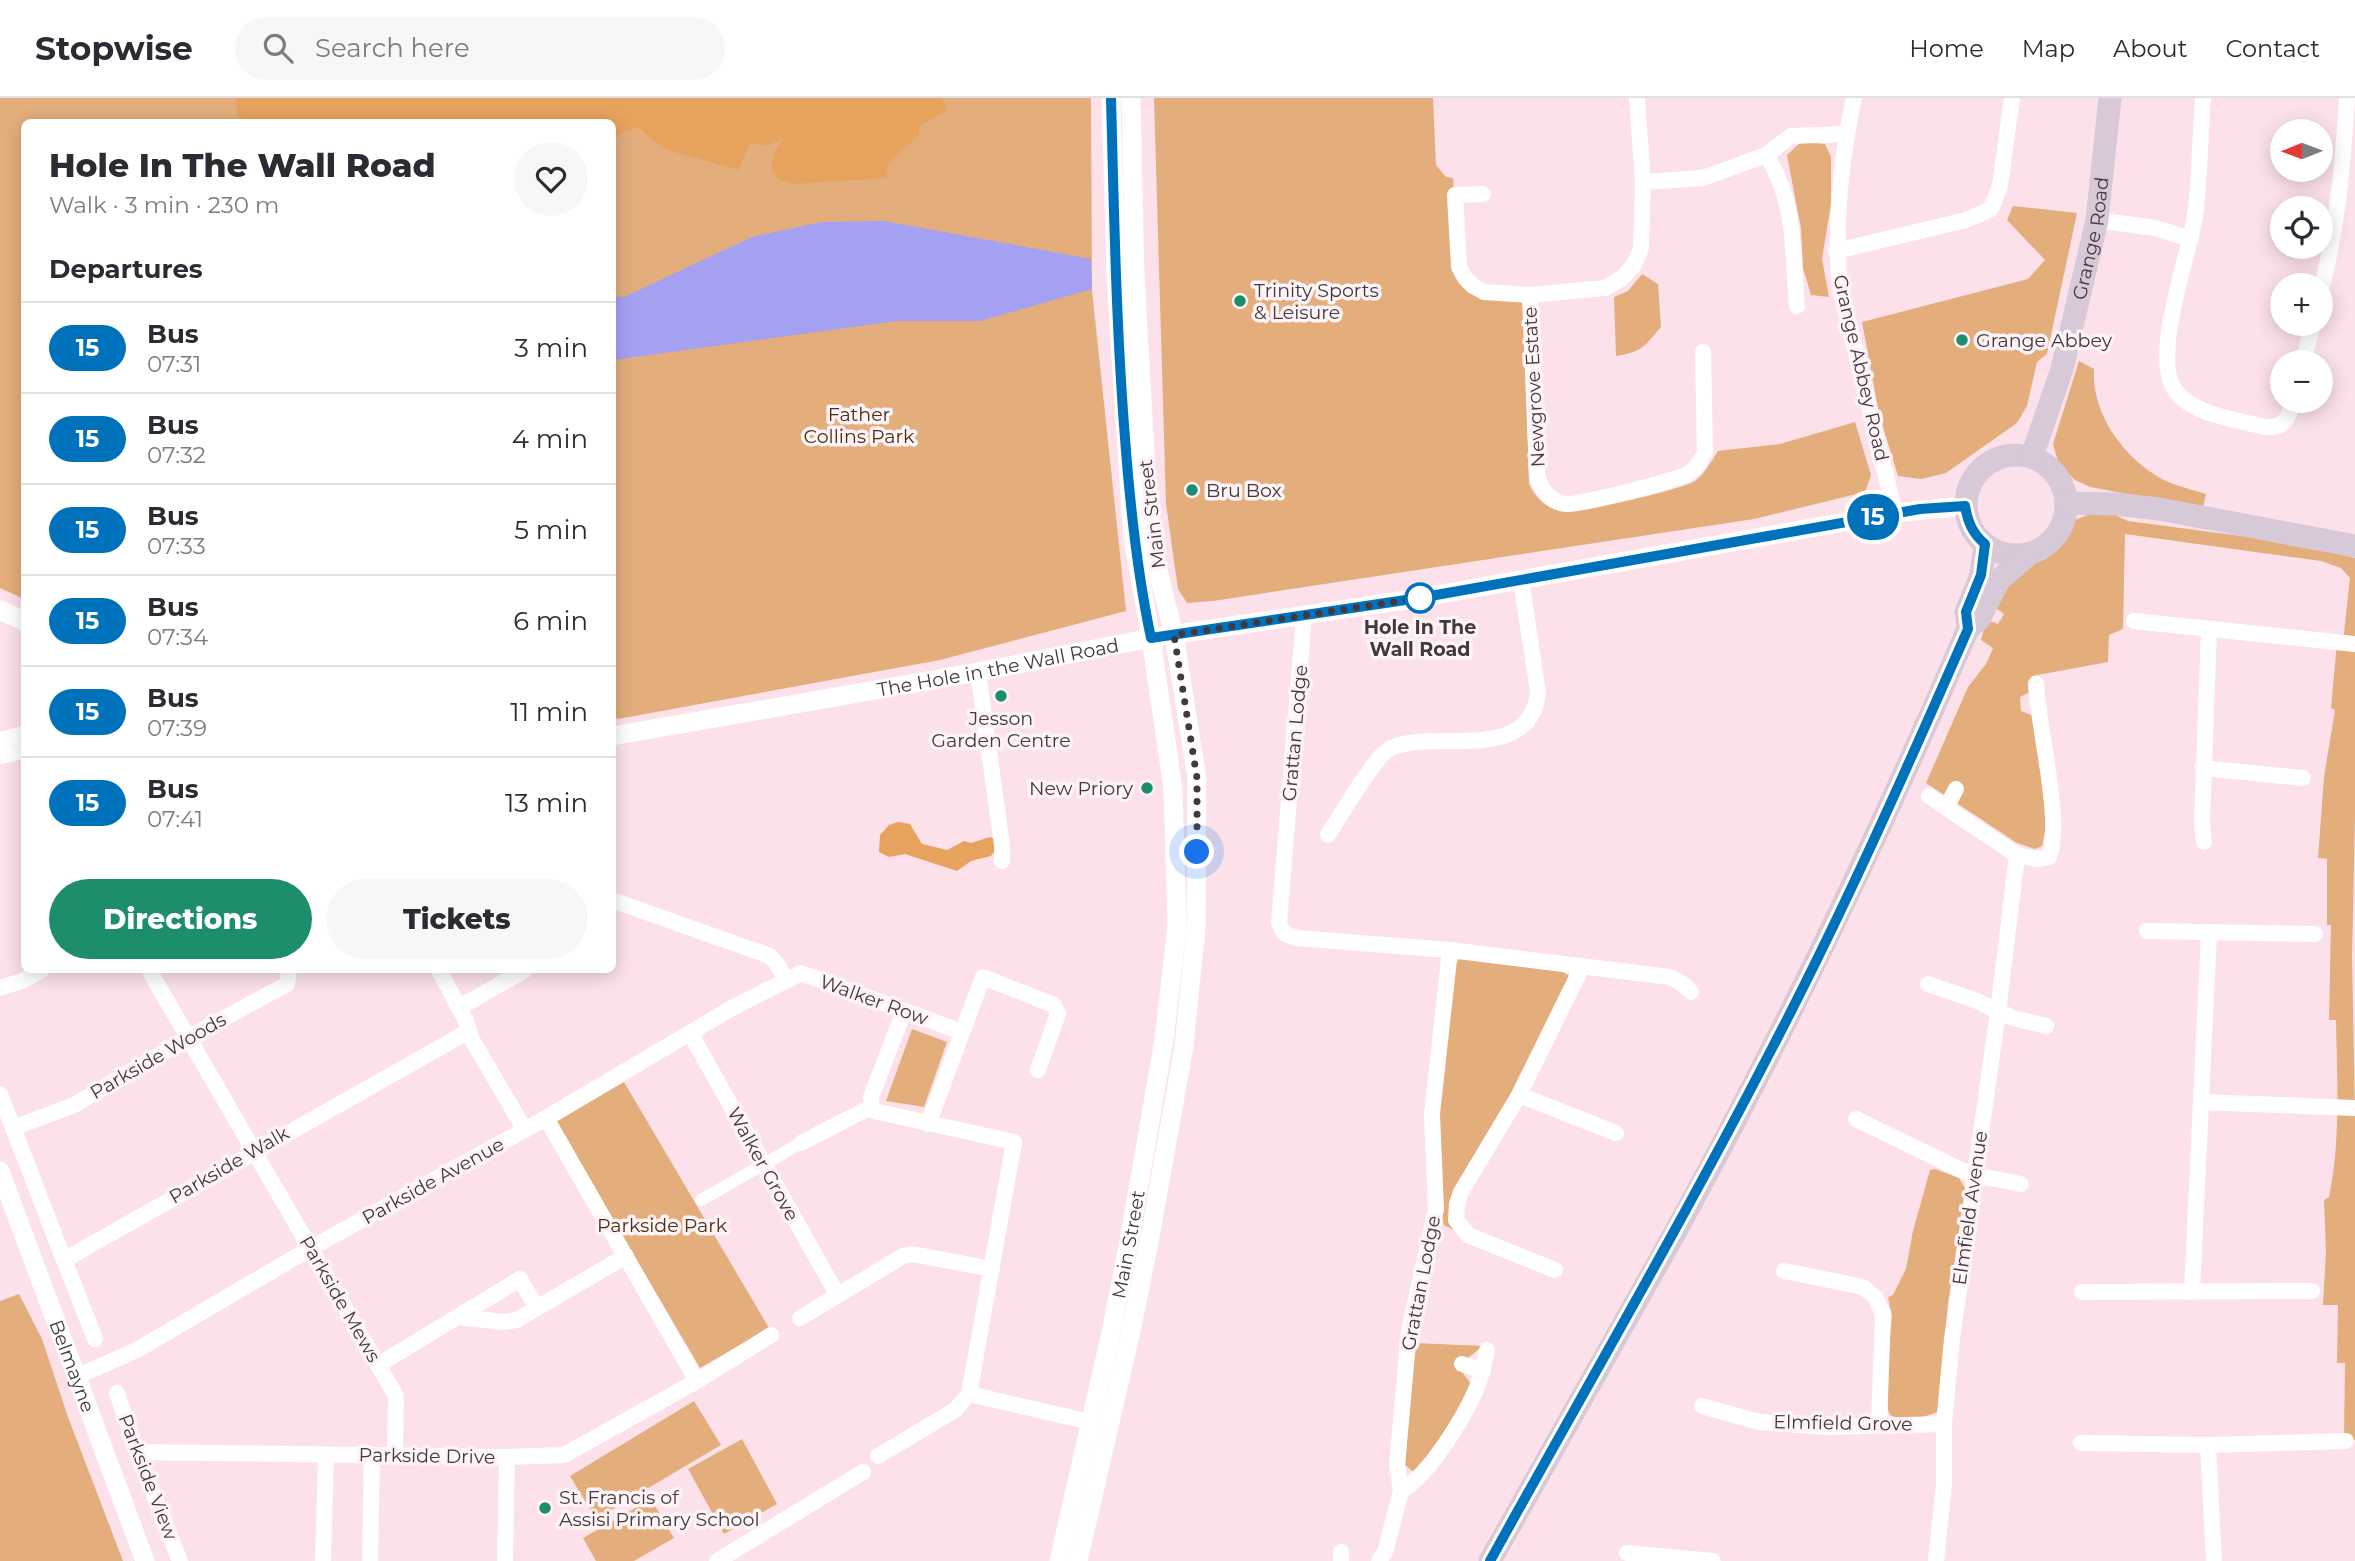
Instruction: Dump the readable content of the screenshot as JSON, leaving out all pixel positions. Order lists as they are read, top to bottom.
{
  "streets": {
    "main road": ["Grange Road"],
    "street": [
      "Grange Abbey Road",
      "Newgrove Estate",
      "Main Street",
      "The Hole in the Wall Road",
      "Grattan Lodge",
      "Walker Row",
      "Parkside Woods",
      "Walker Grove",
      "Parkside Walk",
      "Parkside Avenue",
      "Elmfield Avenue",
      "Parkside Mews",
      "Belmayne",
      "Elmfield Grove",
      "Parkside Drive",
      "Parkside View"
    ]
  },
  "crossings": [
    ["Grange Road", "The Hole in the Wall Road"],
    ["Grange Abbey Road", "The Hole in the Wall Road"],
    ["Main Street", "The Hole in the Wall Road"],
    ["The Hole in the Wall Road", "Grattan Lodge"],
    ["Walker Row", "Parkside Avenue"],
    ["Parkside Woods", "Parkside Mews"],
    ["Walker Grove", "Parkside Avenue"],
    ["Parkside Walk", "Parkside Mews"],
    ["Parkside Avenue", "Parkside Mews"],
    ["Parkside Avenue", "Belmayne"],
    ["Elmfield Avenue", "Elmfield Grove"],
    ["Parkside Mews", "Parkside Drive"],
    ["Parkside Drive", "Parkside View"]
  ],
  "parks": ["Father Collins Park", "Parkside Park"],
  "places": [
    "Trinity Sports & Leisure",
    "Grange Abbey",
    "Bru Box",
    "Hole In The Wall Road",
    "Jesson Garden Centre",
    "New Priory",
    "St. Francis of Assisi Primary School"
  ],
  "lines": ["bus line 15"],
  "north": "left",
  "page": {
    "header": "Stopwise",
    "search": "Search here",
    "nav": [
      "Home",
      "Map",
      "About",
      "Contact"
    ],
    "on_map": "15",
    "map_buttons": ["+", "−"],
    "heading": [
      ["Hole In The Wall Road", "Walk · 3 min · 230 m"],
      "Departures"
    ],
    "list": [
      {
        "mark": "15",
        "name": "Bus",
        "note": "07:31",
        "value": "3 min"
      },
      {
        "mark": "15",
        "name": "Bus",
        "note": "07:32",
        "value": "4 min"
      },
      {
        "mark": "15",
        "name": "Bus",
        "note": "07:33",
        "value": "5 min"
      },
      {
        "mark": "15",
        "name": "Bus",
        "note": "07:34",
        "value": "6 min"
      },
      {
        "mark": "15",
        "name": "Bus",
        "note": "07:39",
        "value": "11 min"
      },
      {
        "mark": "15",
        "name": "Bus",
        "note": "07:41",
        "value": "13 min"
      }
    ],
    "buttons": ["Directions", "Tickets"]
  }
}
